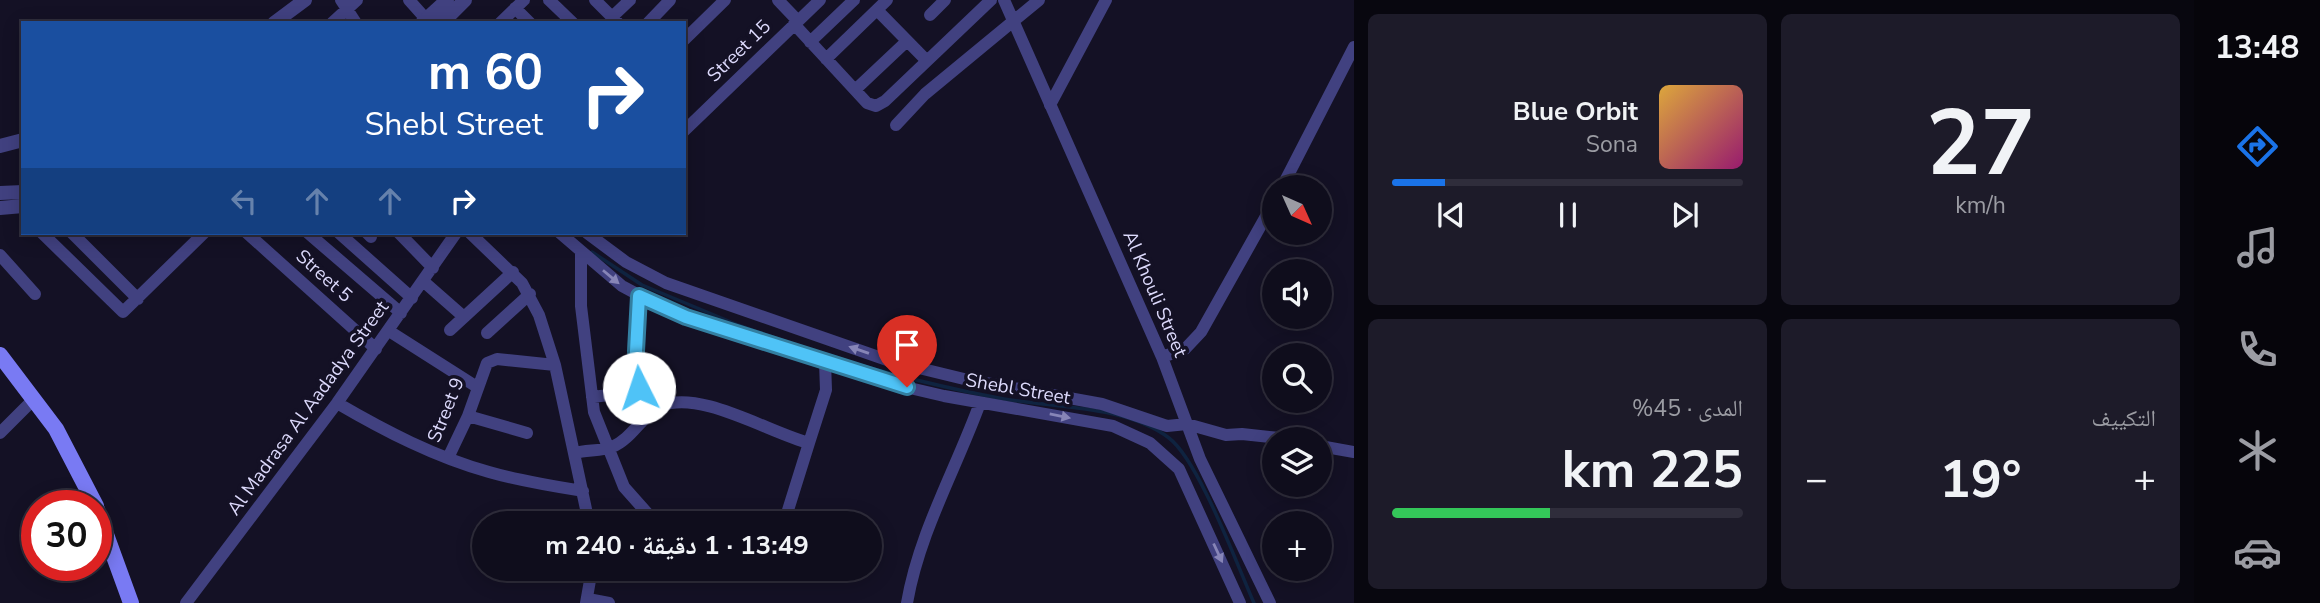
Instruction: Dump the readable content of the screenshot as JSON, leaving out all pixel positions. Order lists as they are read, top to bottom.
{
  "streets": {
    "street": [
      "Street 15",
      "Street 5",
      "Al Khouli Street",
      "Shebl Street",
      "Al Madrasa Al Aadadya Street",
      "Street 9"
    ]
  },
  "crossings": [
    ["Street 5", "Al Madrasa Al Aadadya Street"],
    ["Al Khouli Street", "Shebl Street"]
  ],
  "north": "bottom right",
  "page": {
    "tabs": "13:48",
    "tile": [
      ["27", "km/h"],
      "التكييف",
      ["المدى · 45%", "225 km"]
    ],
    "turn": ["60 m", "Shebl Street"],
    "song": ["Blue Orbit", "Sona"],
    "map_buttons": "+",
    "heat": ["−", "19°", "+"],
    "limit": "30",
    "trip": "13:49 · 1 دقيقة · 240 m"
  }
}
